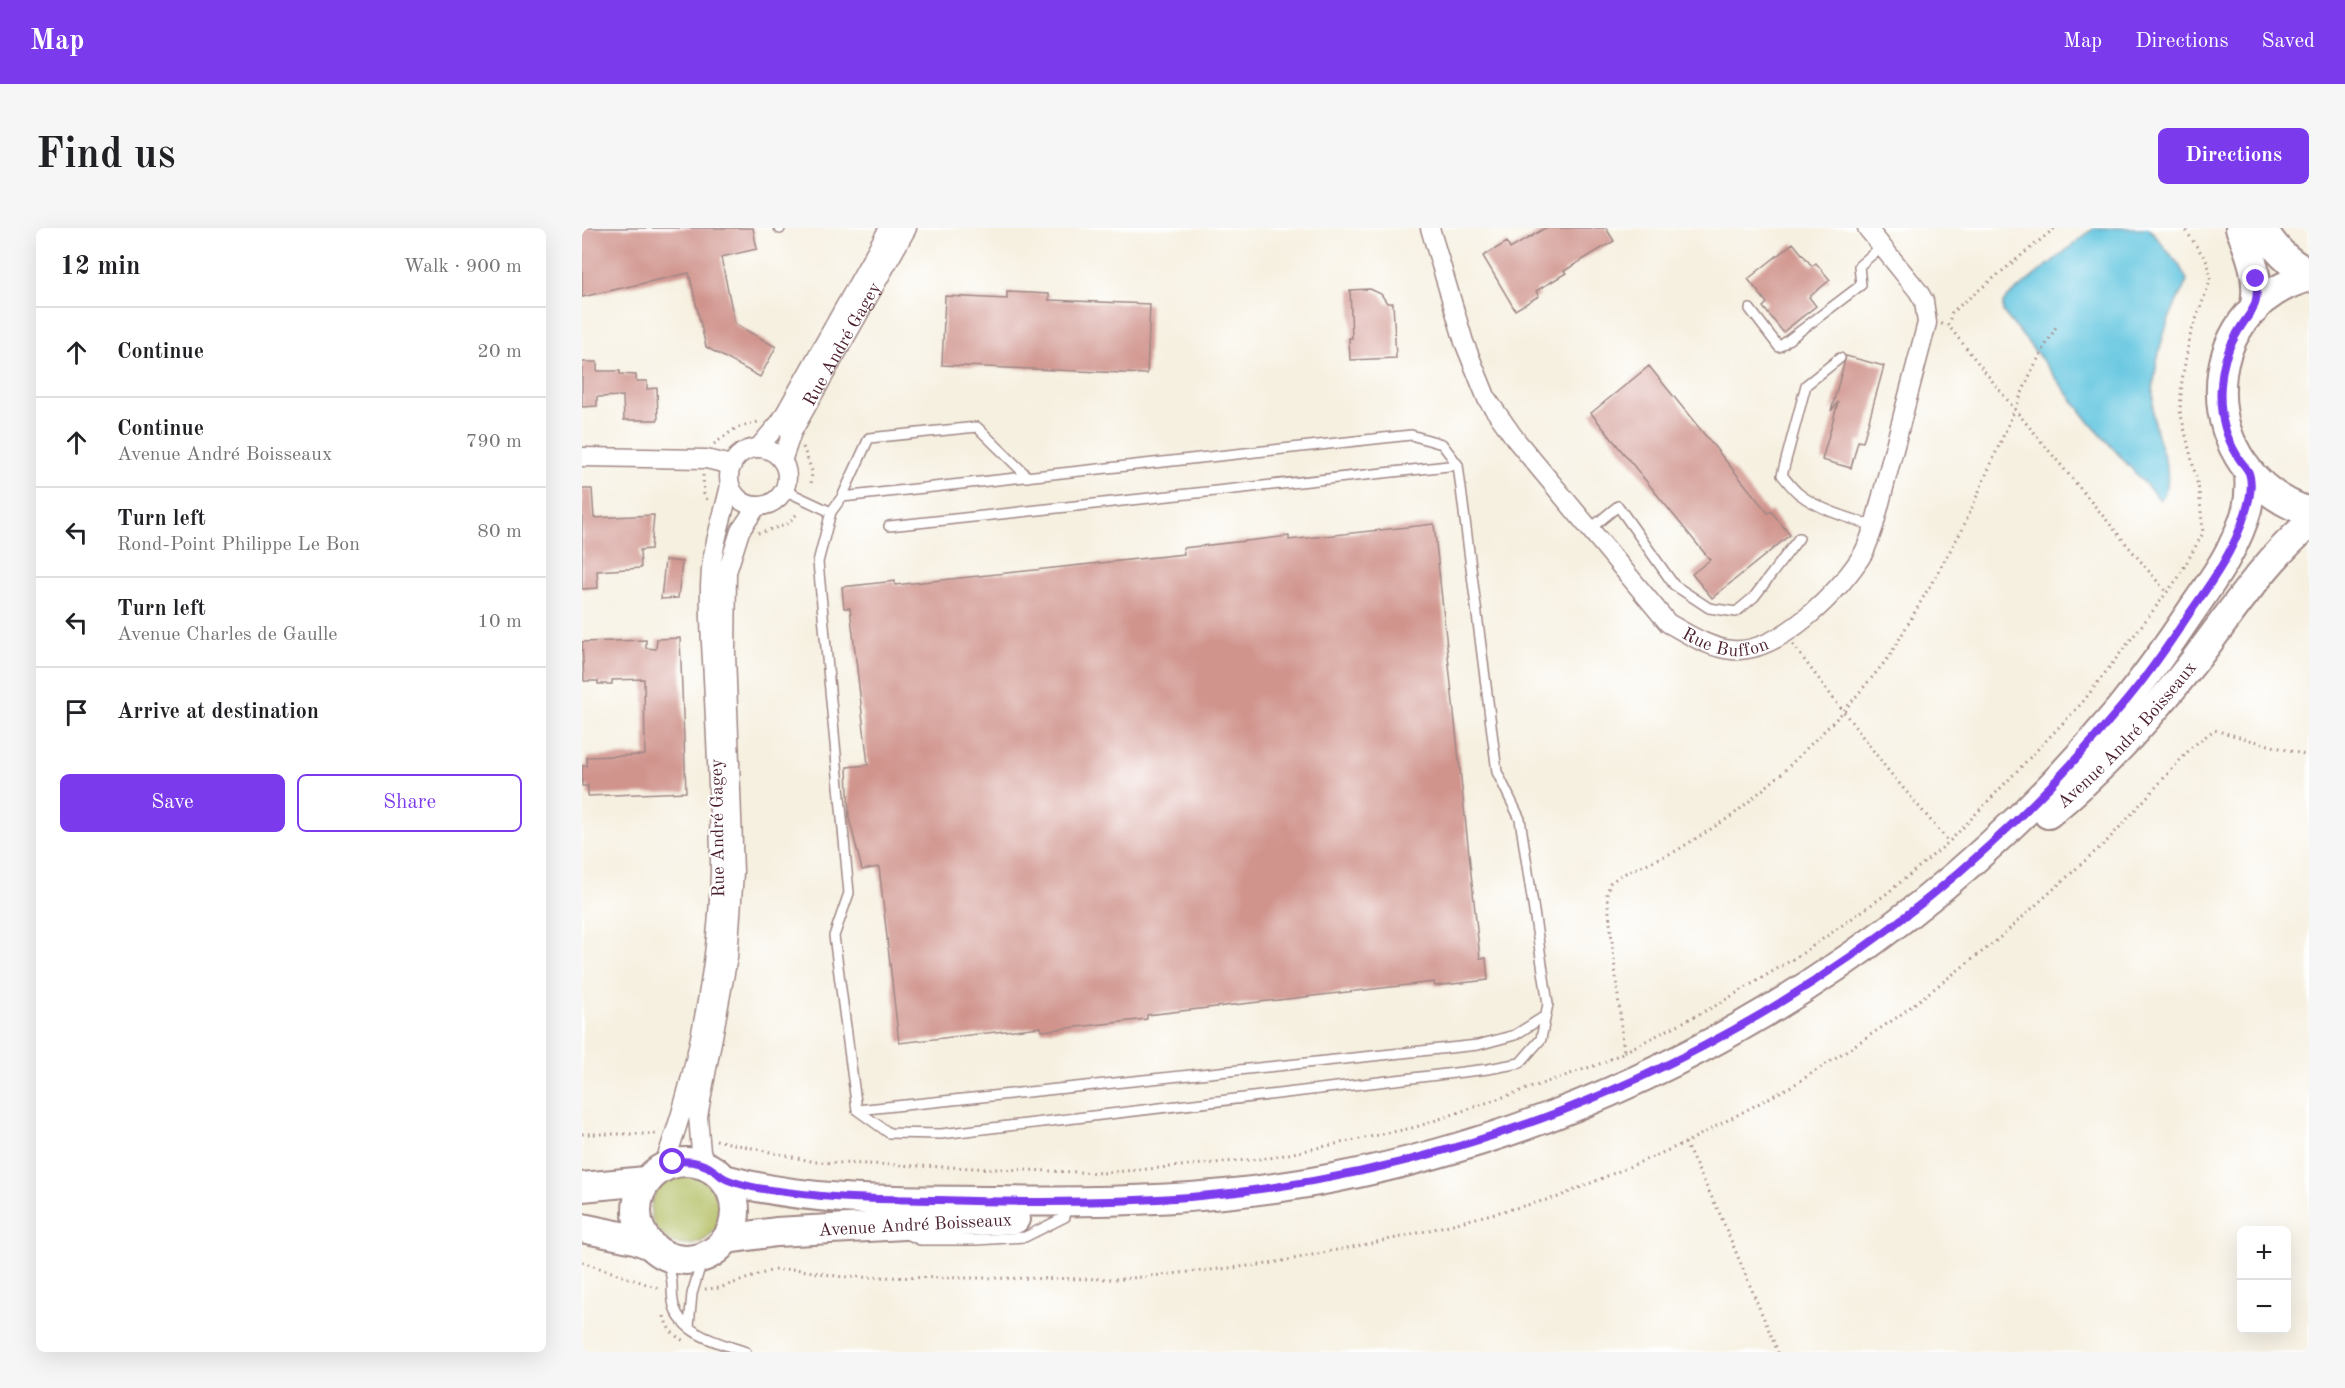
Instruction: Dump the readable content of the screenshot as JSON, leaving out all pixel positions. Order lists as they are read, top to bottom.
{
  "streets": {
    "main road": ["Avenue André Boisseaux"],
    "street": ["Rue André Gagey", "Rue Buffon"]
  },
  "crossings": [
    ["Rue André Gagey", "Avenue André Boisseaux"]
  ],
  "page": {
    "header": "Map",
    "nav": ["Map", "Directions", "Saved"],
    "buttons": [
      "Directions",
      ["Save", "Share"]
    ],
    "title": "Find us",
    "heading": ["12 min", "Walk · 900 m"],
    "list": [
      ["Continue", "20 m"],
      ["Continue", "Avenue André Boisseaux", "790 m"],
      ["Turn left", "Rond-Point Philippe Le Bon", "80 m"],
      ["Turn left", "Avenue Charles de Gaulle", "10 m"],
      "Arrive at destination"
    ],
    "map_buttons": ["+", "−"]
  }
}
